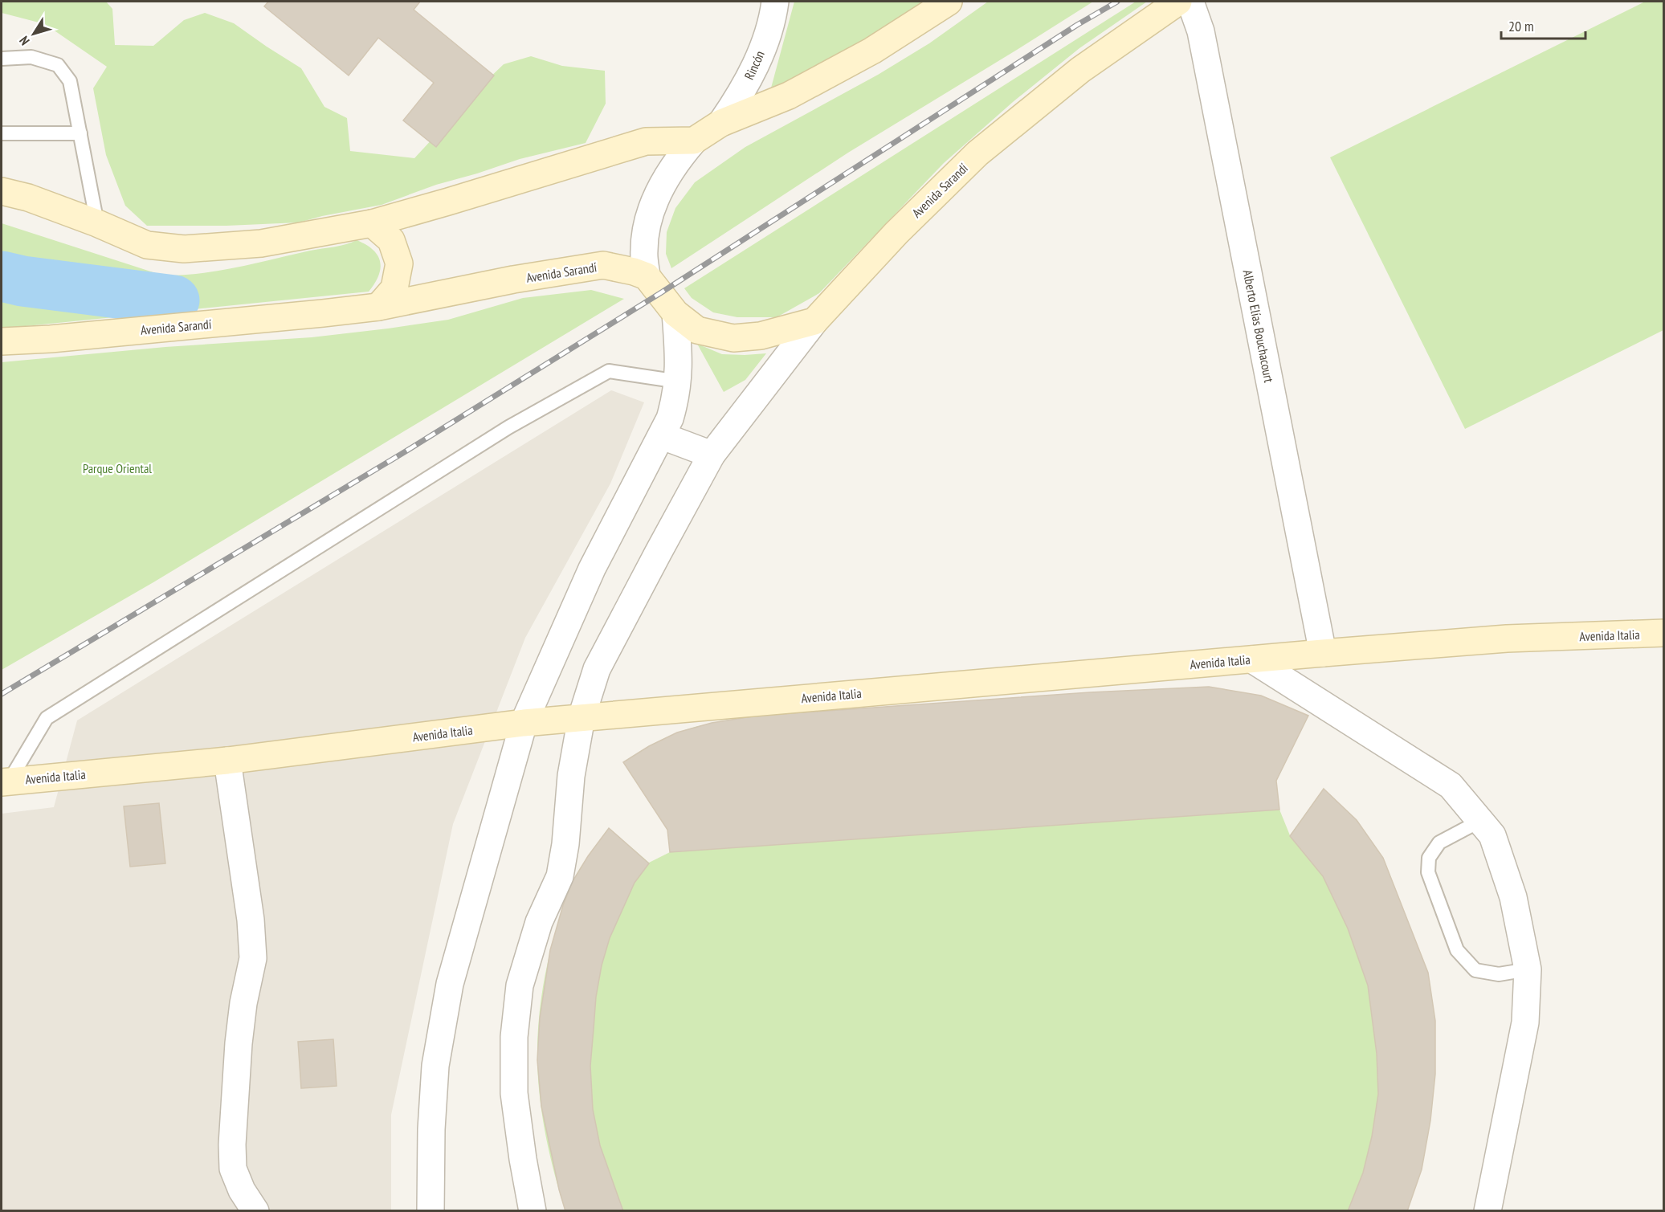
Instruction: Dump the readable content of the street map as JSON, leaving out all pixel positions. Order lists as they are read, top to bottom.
{
  "streets": {
    "street": [
      "Rincón",
      "Avenida Sarandí",
      "Alberto Elías Bouchacourt",
      "Avenida Italia"
    ]
  },
  "crossings": [
    ["Alberto Elías Bouchacourt", "Avenida Italia"]
  ],
  "parks": ["Parque Oriental"],
  "scale_bar": "20 m",
  "north": "bottom left"
}
